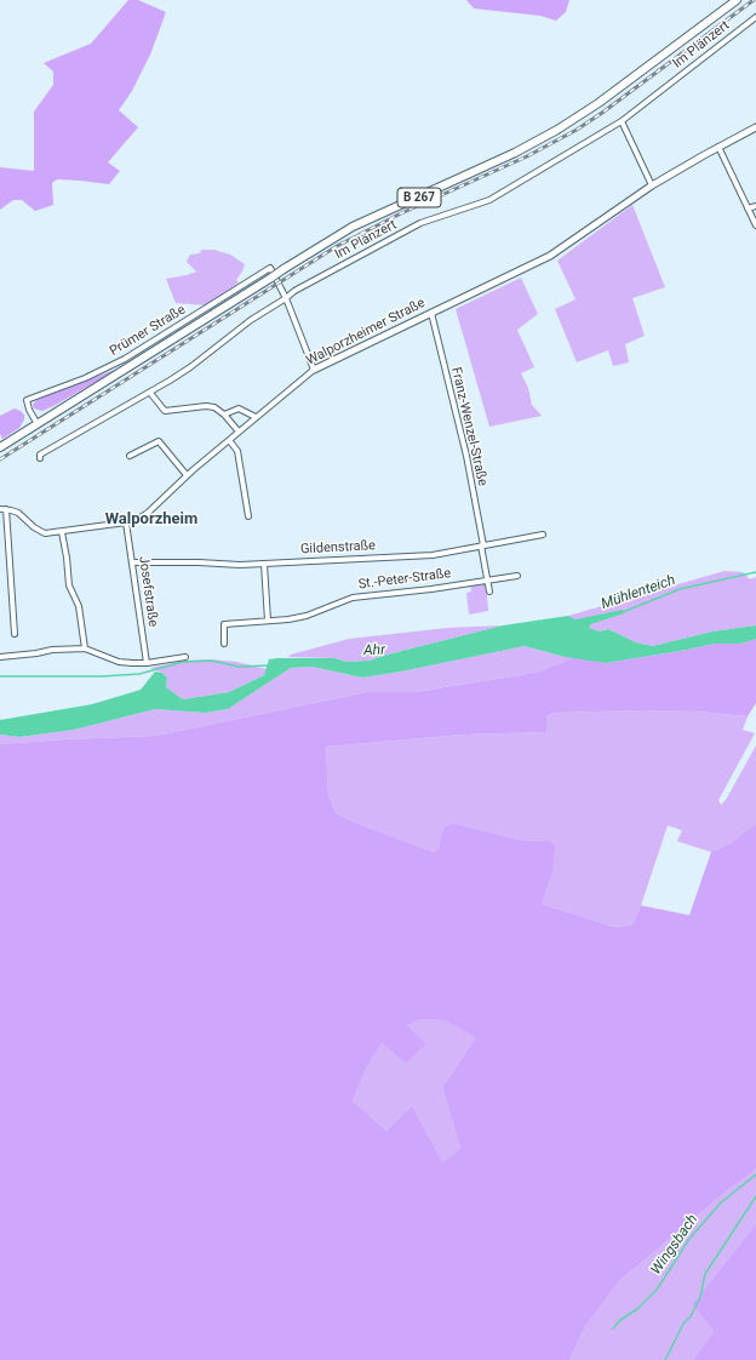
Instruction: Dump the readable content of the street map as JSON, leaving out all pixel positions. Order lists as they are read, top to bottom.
{
  "streets": {
    "main road": ["B 267"],
    "street": [
      "Im Plänzert",
      "Prümer Straße",
      "Walporzheimer Straße",
      "Franz-Wenzel-Straße",
      "Gildenstraße",
      "St.-Peter-Straße",
      "Josefstraße"
    ]
  },
  "crossings": [
    ["Im Plänzert", "Prümer Straße"],
    ["B 267", "Prümer Straße"],
    ["Walporzheimer Straße", "Franz-Wenzel-Straße"],
    ["Walporzheimer Straße", "Josefstraße"],
    ["Franz-Wenzel-Straße", "Gildenstraße"],
    ["Franz-Wenzel-Straße", "St.-Peter-Straße"],
    ["Gildenstraße", "Josefstraße"]
  ],
  "districts": ["Walporzheim"],
  "water": ["Mühlenteich", "Ahr", "Wingsbach"]
}
